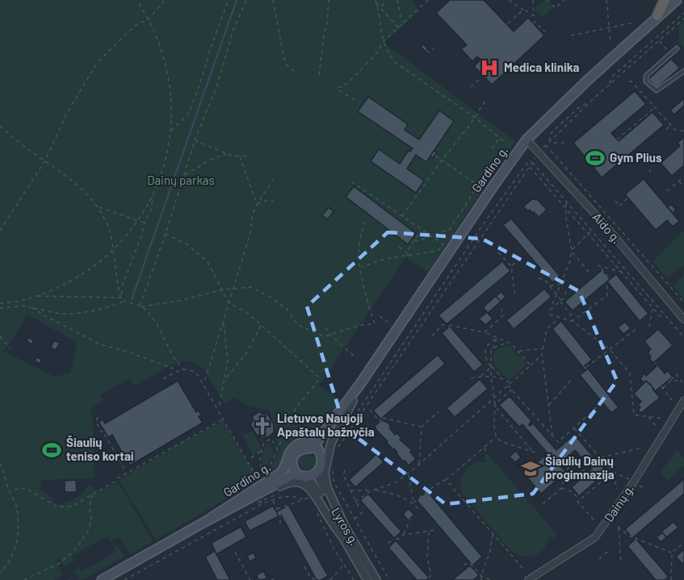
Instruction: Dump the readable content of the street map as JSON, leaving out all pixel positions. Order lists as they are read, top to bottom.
{
  "streets": {
    "main road": ["Gardino g."],
    "street": ["Aido g.", "Dainų g.", "Lyros g."]
  },
  "crossings": [
    ["Gardino g.", "Aido g."],
    ["Gardino g.", "Lyros g."]
  ],
  "parks": ["Dainų parkas"],
  "places": {
    "hospital": ["Medica klinika"],
    "sports": ["Gym Plius", "Šiaulių teniso kortai"],
    "church": ["Lietuvos Naujoji Apaštalų bažnyčia"],
    "school or university": ["Šiaulių Dainų progimnazija"]
  }
}
